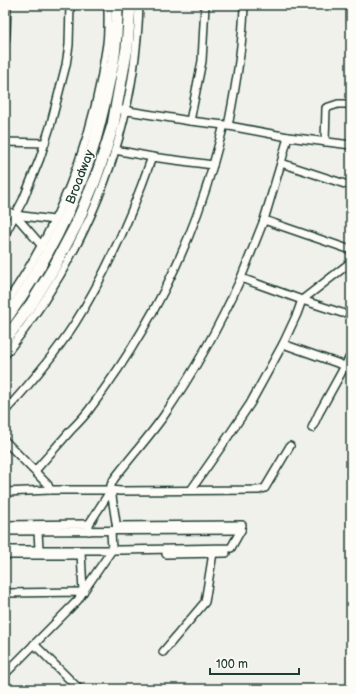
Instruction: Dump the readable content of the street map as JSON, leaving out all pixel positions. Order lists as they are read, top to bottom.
{
  "streets": {
    "main road": ["Broadway"]
  },
  "scale_bar": "100 m"
}
